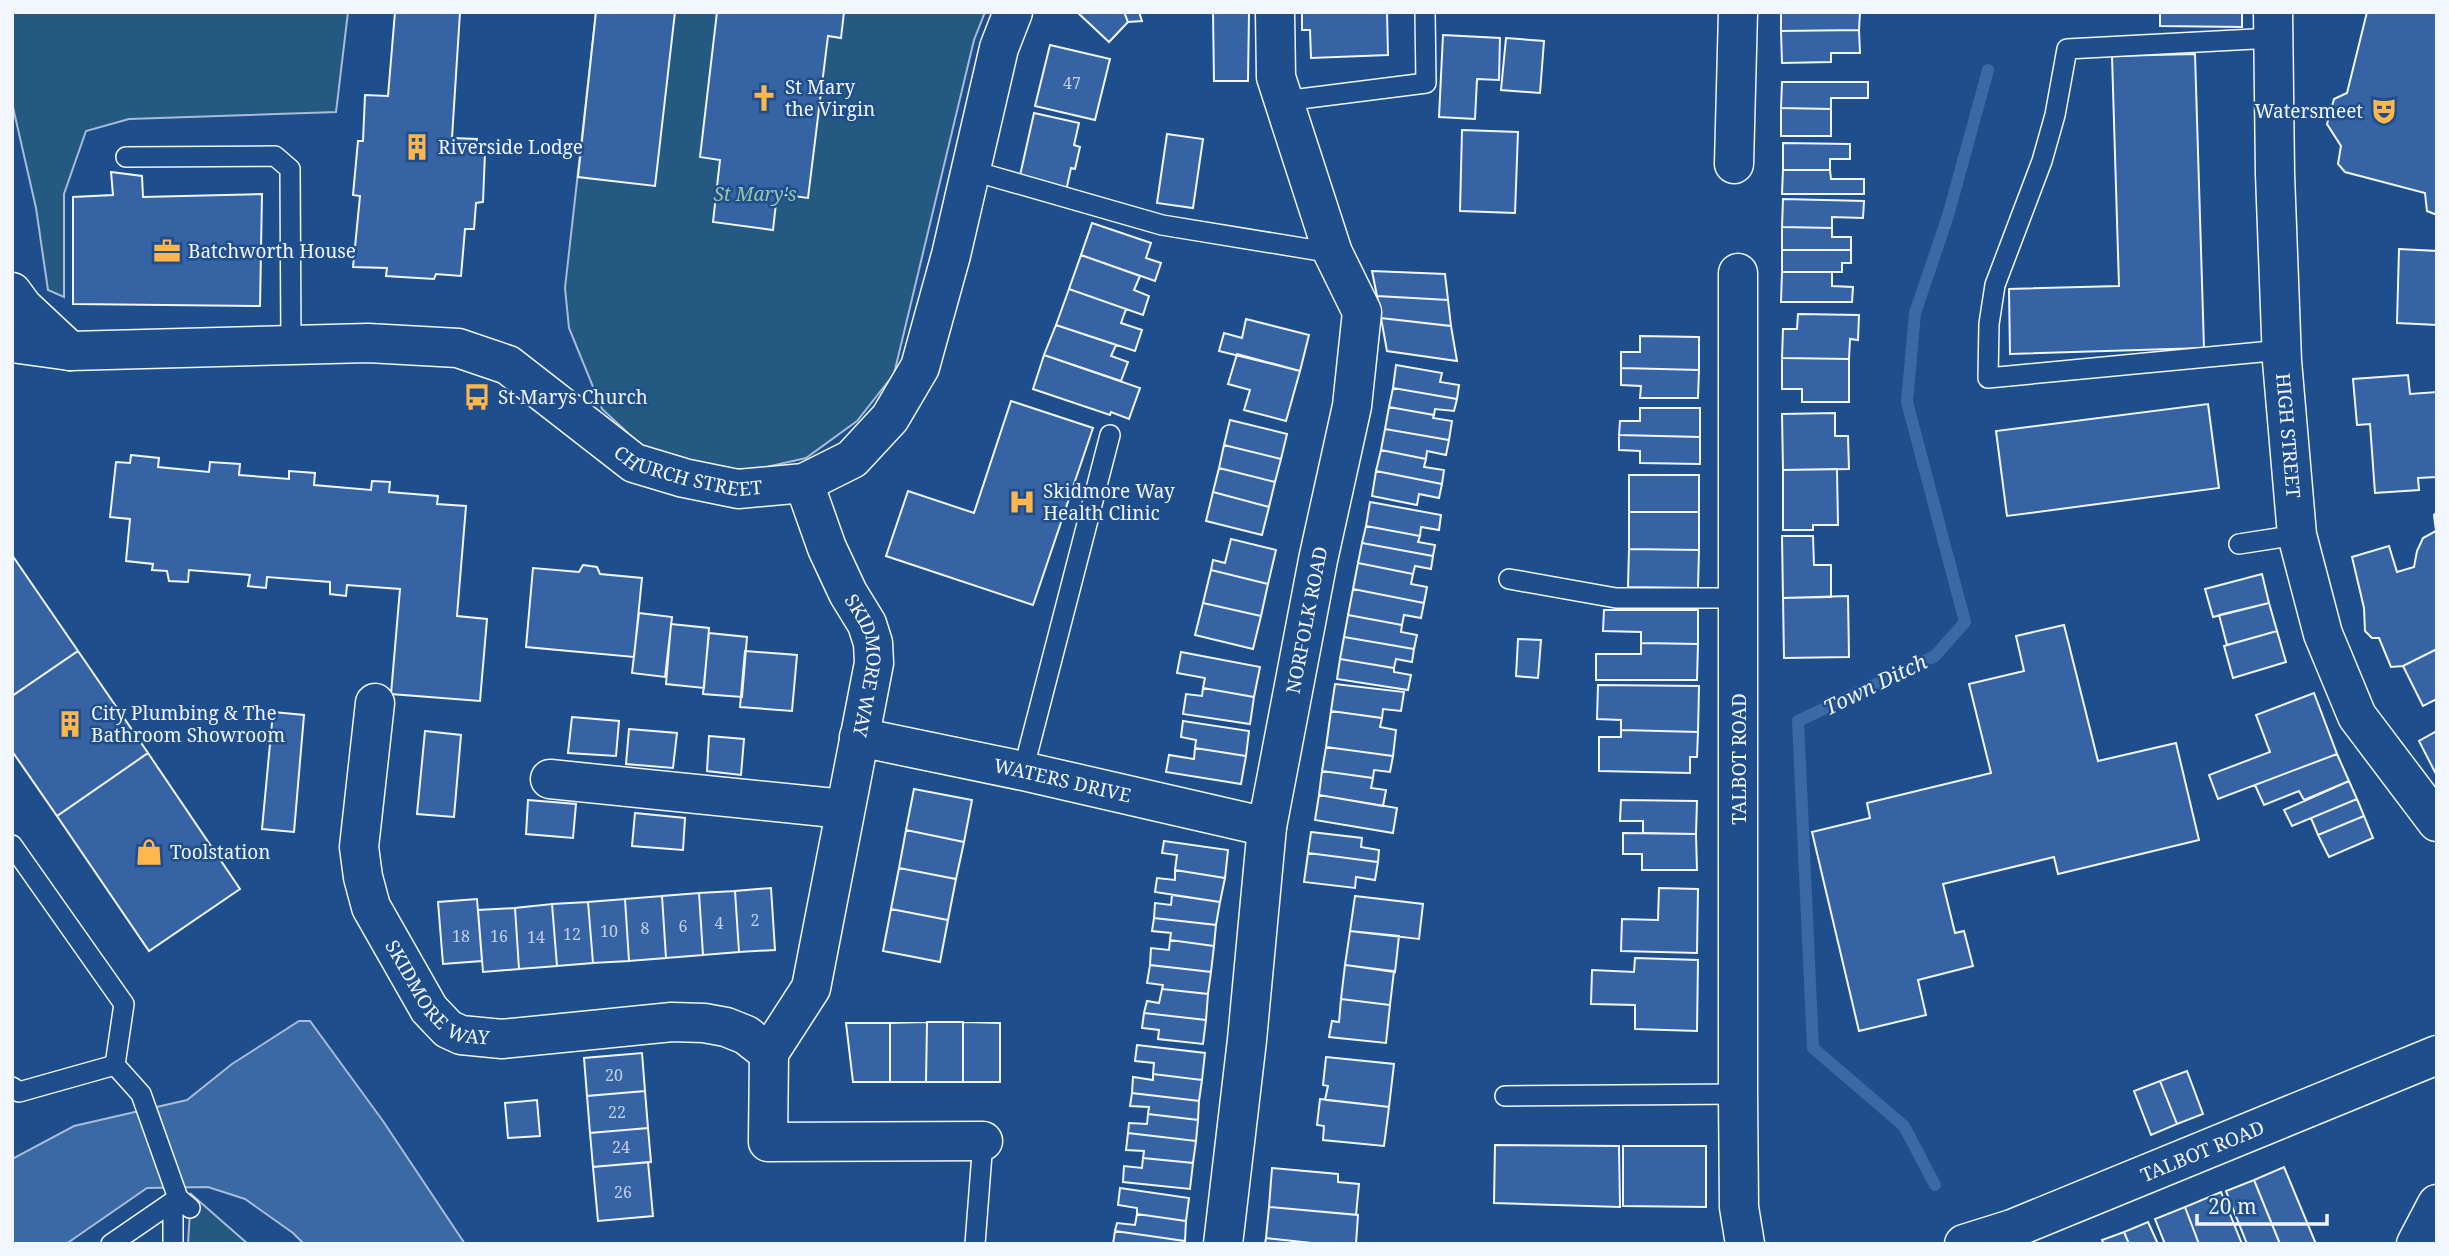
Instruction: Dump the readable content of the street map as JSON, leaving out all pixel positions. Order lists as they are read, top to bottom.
{
  "streets": {
    "street": [
      "HIGH STREET",
      "CHURCH STREET",
      "NORFOLK ROAD",
      "SKIDMORE WAY",
      "TALBOT ROAD",
      "WATERS DRIVE"
    ]
  },
  "crossings": [
    ["CHURCH STREET", "SKIDMORE WAY"],
    ["NORFOLK ROAD", "WATERS DRIVE"],
    ["SKIDMORE WAY", "WATERS DRIVE"]
  ],
  "water": ["Town Ditch"],
  "parks": ["St Mary's"],
  "places": {
    "church": ["St Mary the Virgin"],
    "theatre": ["Watersmeet"],
    "building": ["Riverside Lodge", "City Plumbing & The Bathroom Showroom"],
    "office": ["Batchworth House"],
    "bus stop": ["St Marys Church"],
    "hospital": ["Skidmore Way Health Clinic"],
    "shop": ["Toolstation"]
  },
  "house_numbers": [
    "47",
    "2",
    "4",
    "6",
    "8",
    "10",
    "12",
    "18",
    "16",
    "14",
    "20",
    "22",
    "24",
    "26"
  ],
  "scale_bar": "20 m"
}
